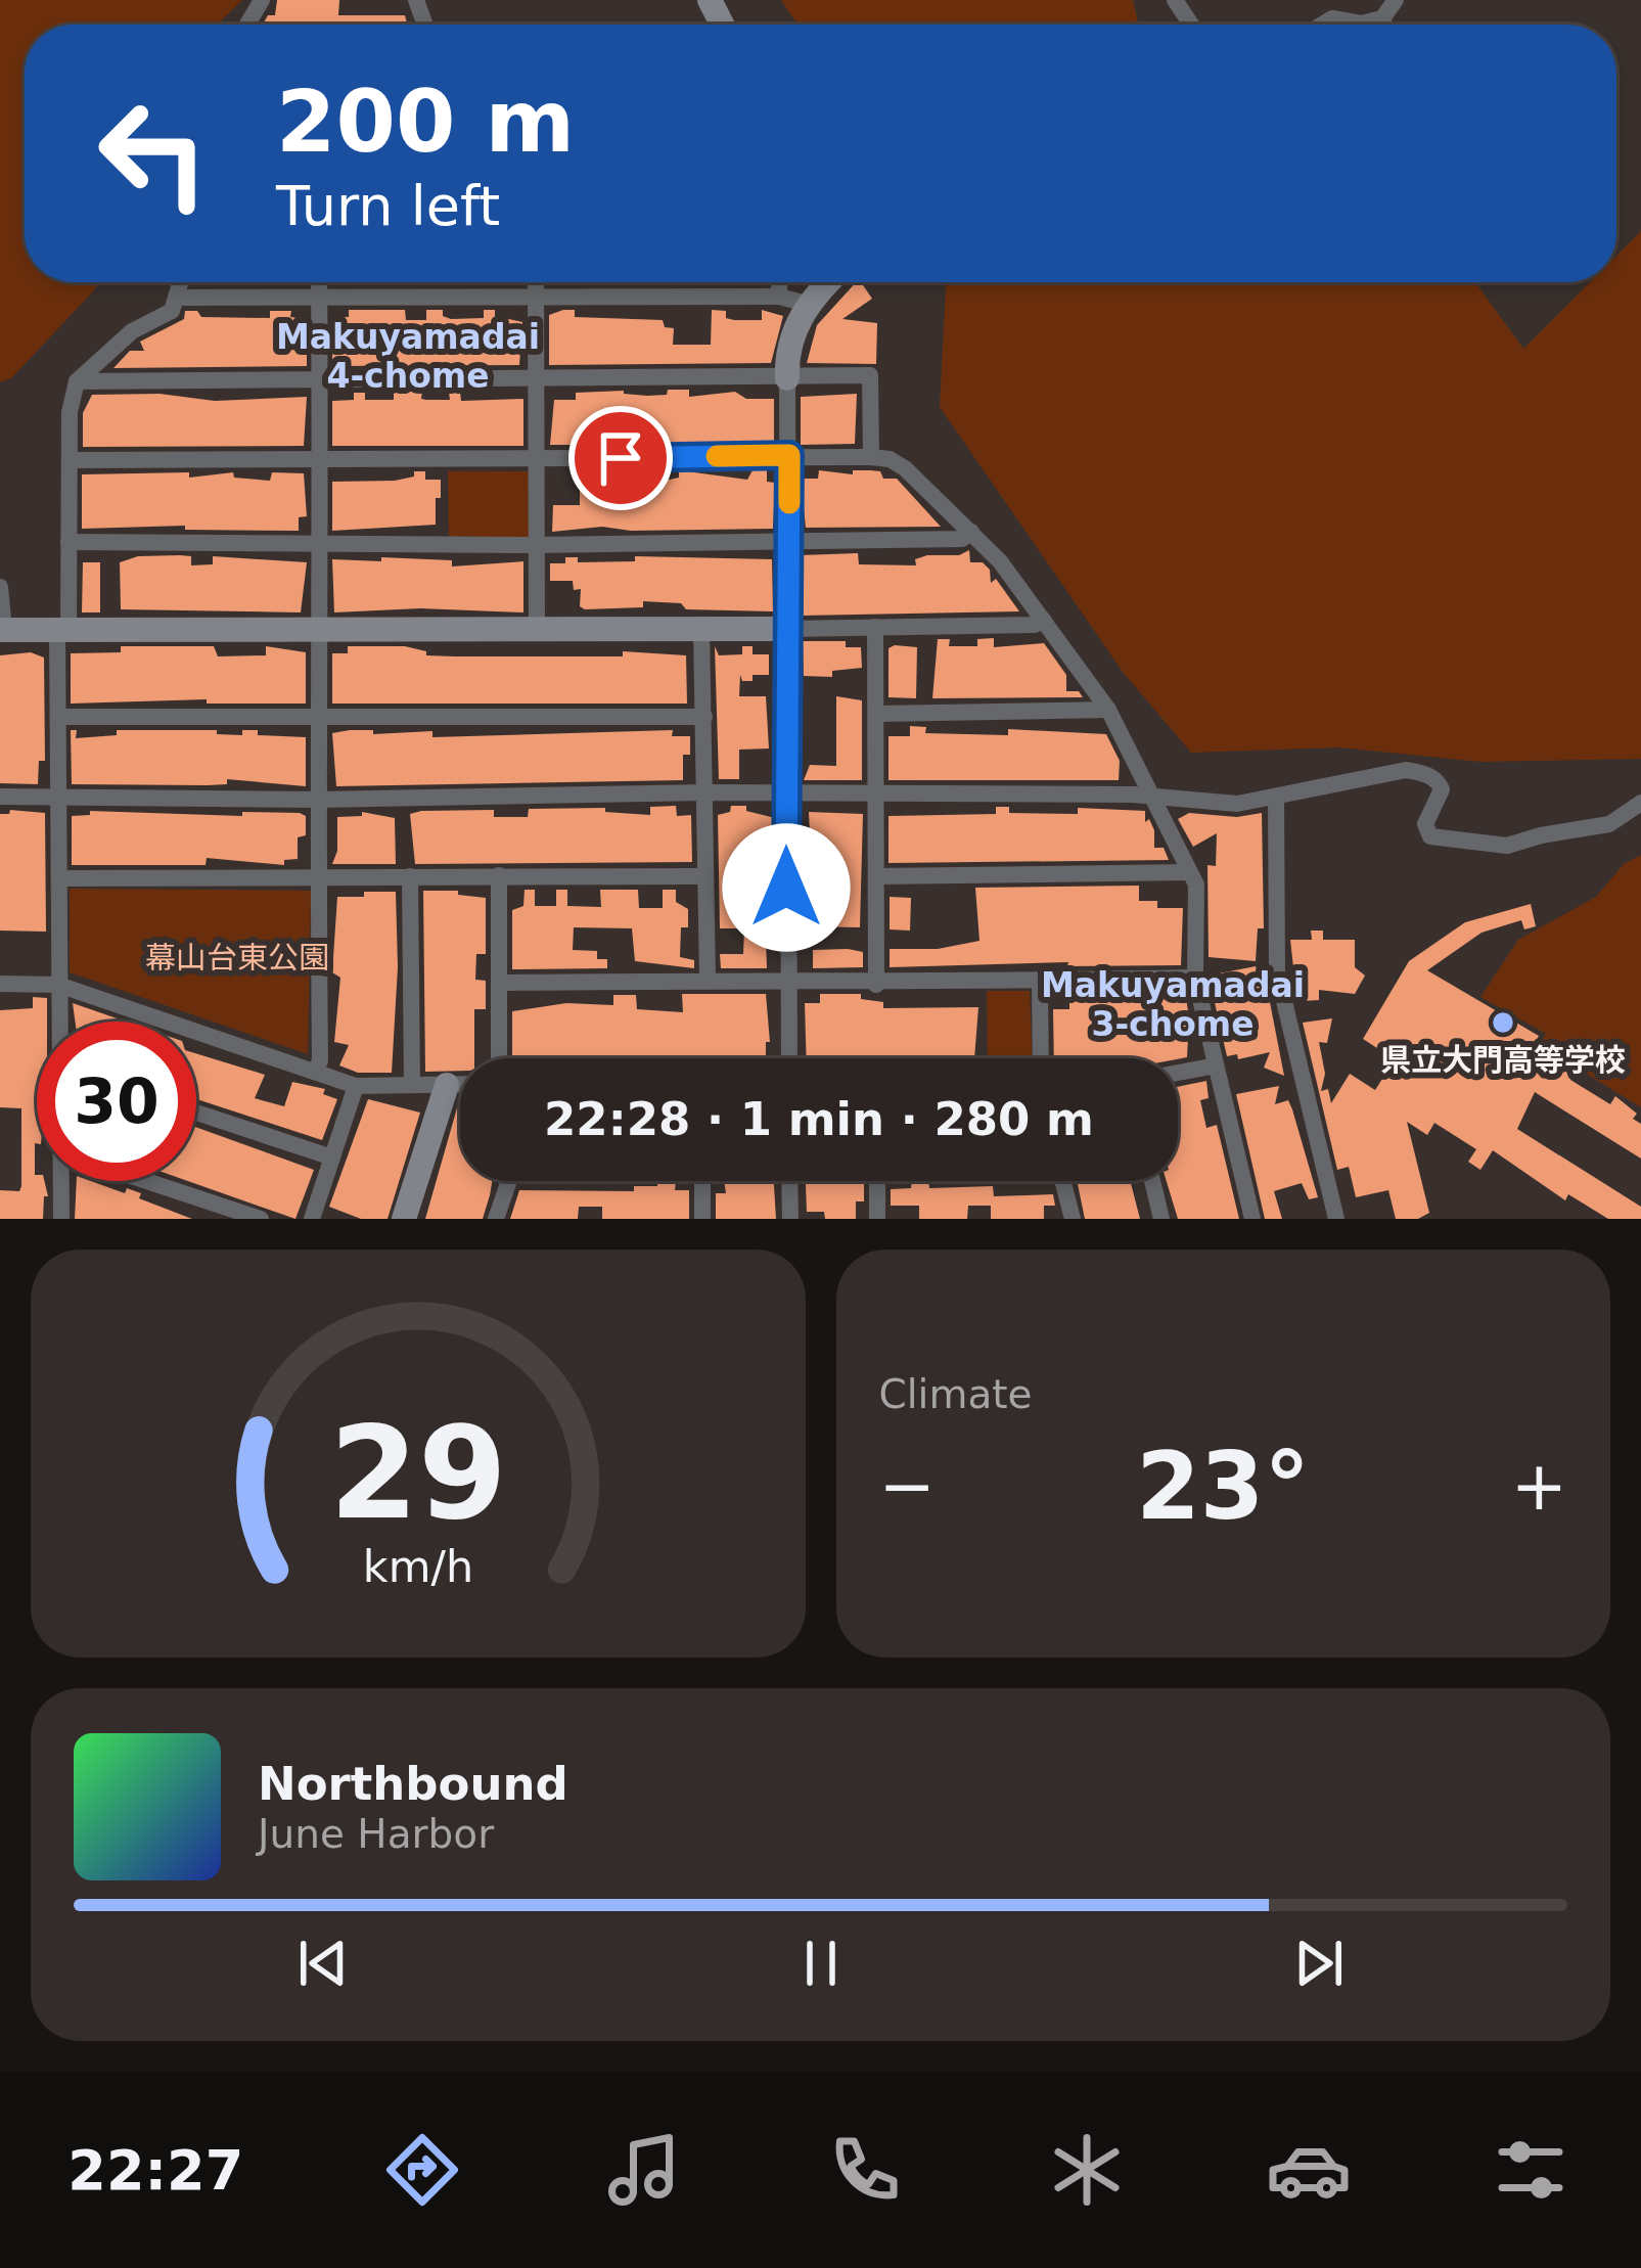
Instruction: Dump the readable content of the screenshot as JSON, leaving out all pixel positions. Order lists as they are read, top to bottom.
{
  "districts": ["Makuyamadai 4-chome", "Makuyamadai 3-chome"],
  "parks": ["幕山台東公園"],
  "places": ["県立大門高等学校"],
  "page": {
    "turn": ["200 m", "Turn left"],
    "limit": "30",
    "trip": "22:28 · 1 min · 280 m",
    "tile": "Climate",
    "heat": ["−", "23°", "+"],
    "song": ["Northbound", "June Harbor"],
    "tabs": "22:27",
    "gauge": ["29", "km/h"]
  }
}
